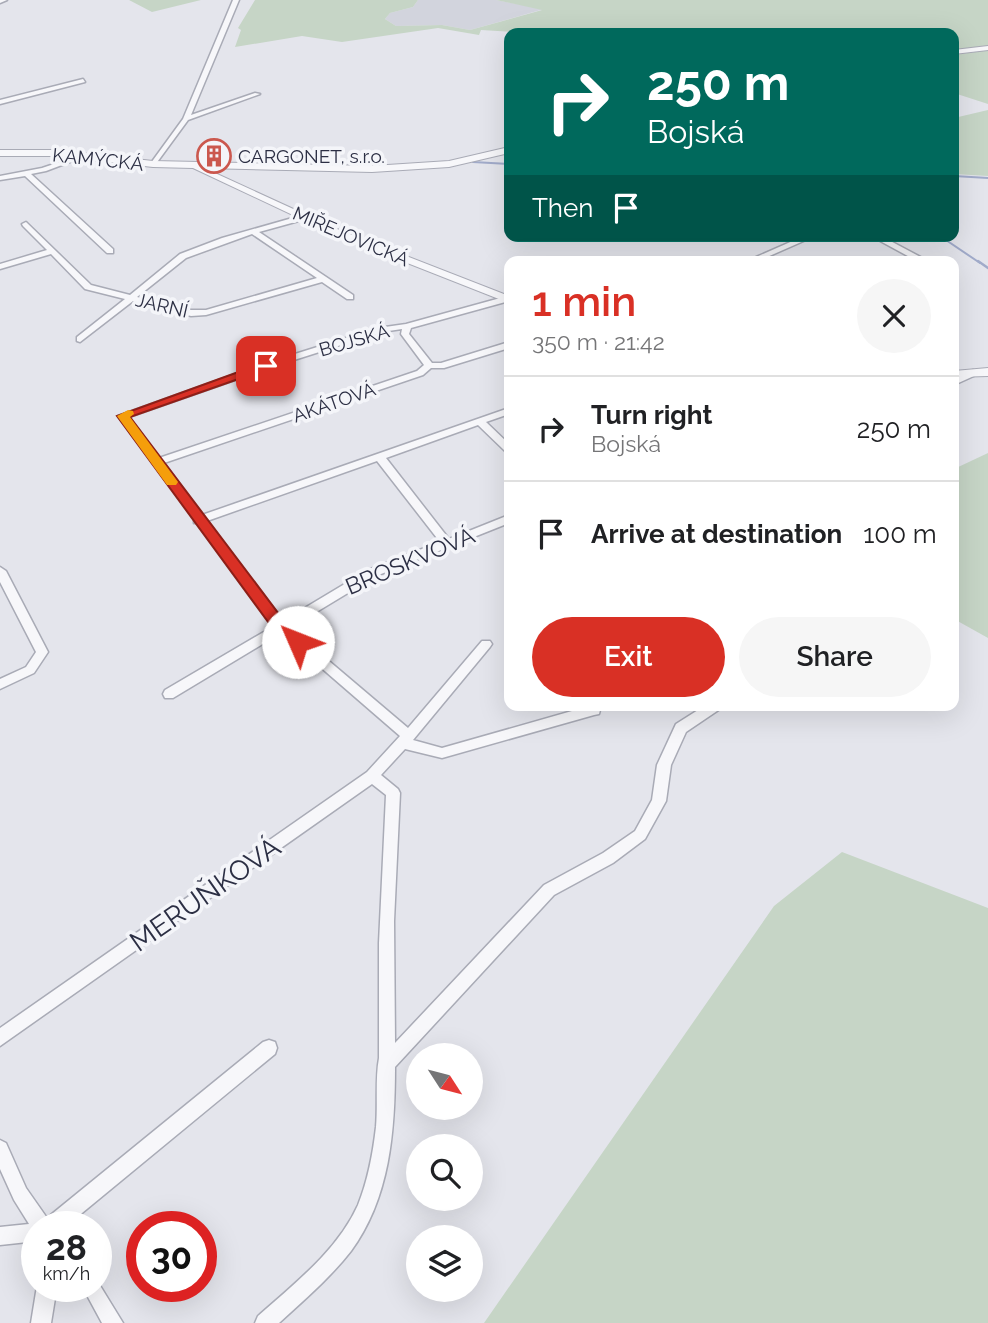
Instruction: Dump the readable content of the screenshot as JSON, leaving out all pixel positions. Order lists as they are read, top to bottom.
{
  "streets": {
    "street": [
      "KAMÝCKÁ",
      "MIŘEJOVICKÁ",
      "JARNÍ",
      "BOJSKÁ",
      "AKÁTOVÁ",
      "BROSKVOVÁ",
      "MERUŇKOVÁ"
    ]
  },
  "crossings": [
    ["KAMÝCKÁ", "MIŘEJOVICKÁ"],
    ["BOJSKÁ", "AKÁTOVÁ"]
  ],
  "places": {
    "building": ["CARGONET, s.r.o."]
  },
  "north": "bottom right",
  "page": {
    "turn": ["250 m", "Bojská"],
    "then": "Then",
    "heading": ["1 min", "350 m · 21:42"],
    "list": [
      {
        "name": "Turn right",
        "note": "Bojská",
        "value": "250 m"
      },
      {
        "name": "Arrive at destination",
        "value": "100 m"
      }
    ],
    "buttons": ["Exit", "Share"],
    "speed": "28 km/h",
    "limit": "30"
  }
}
